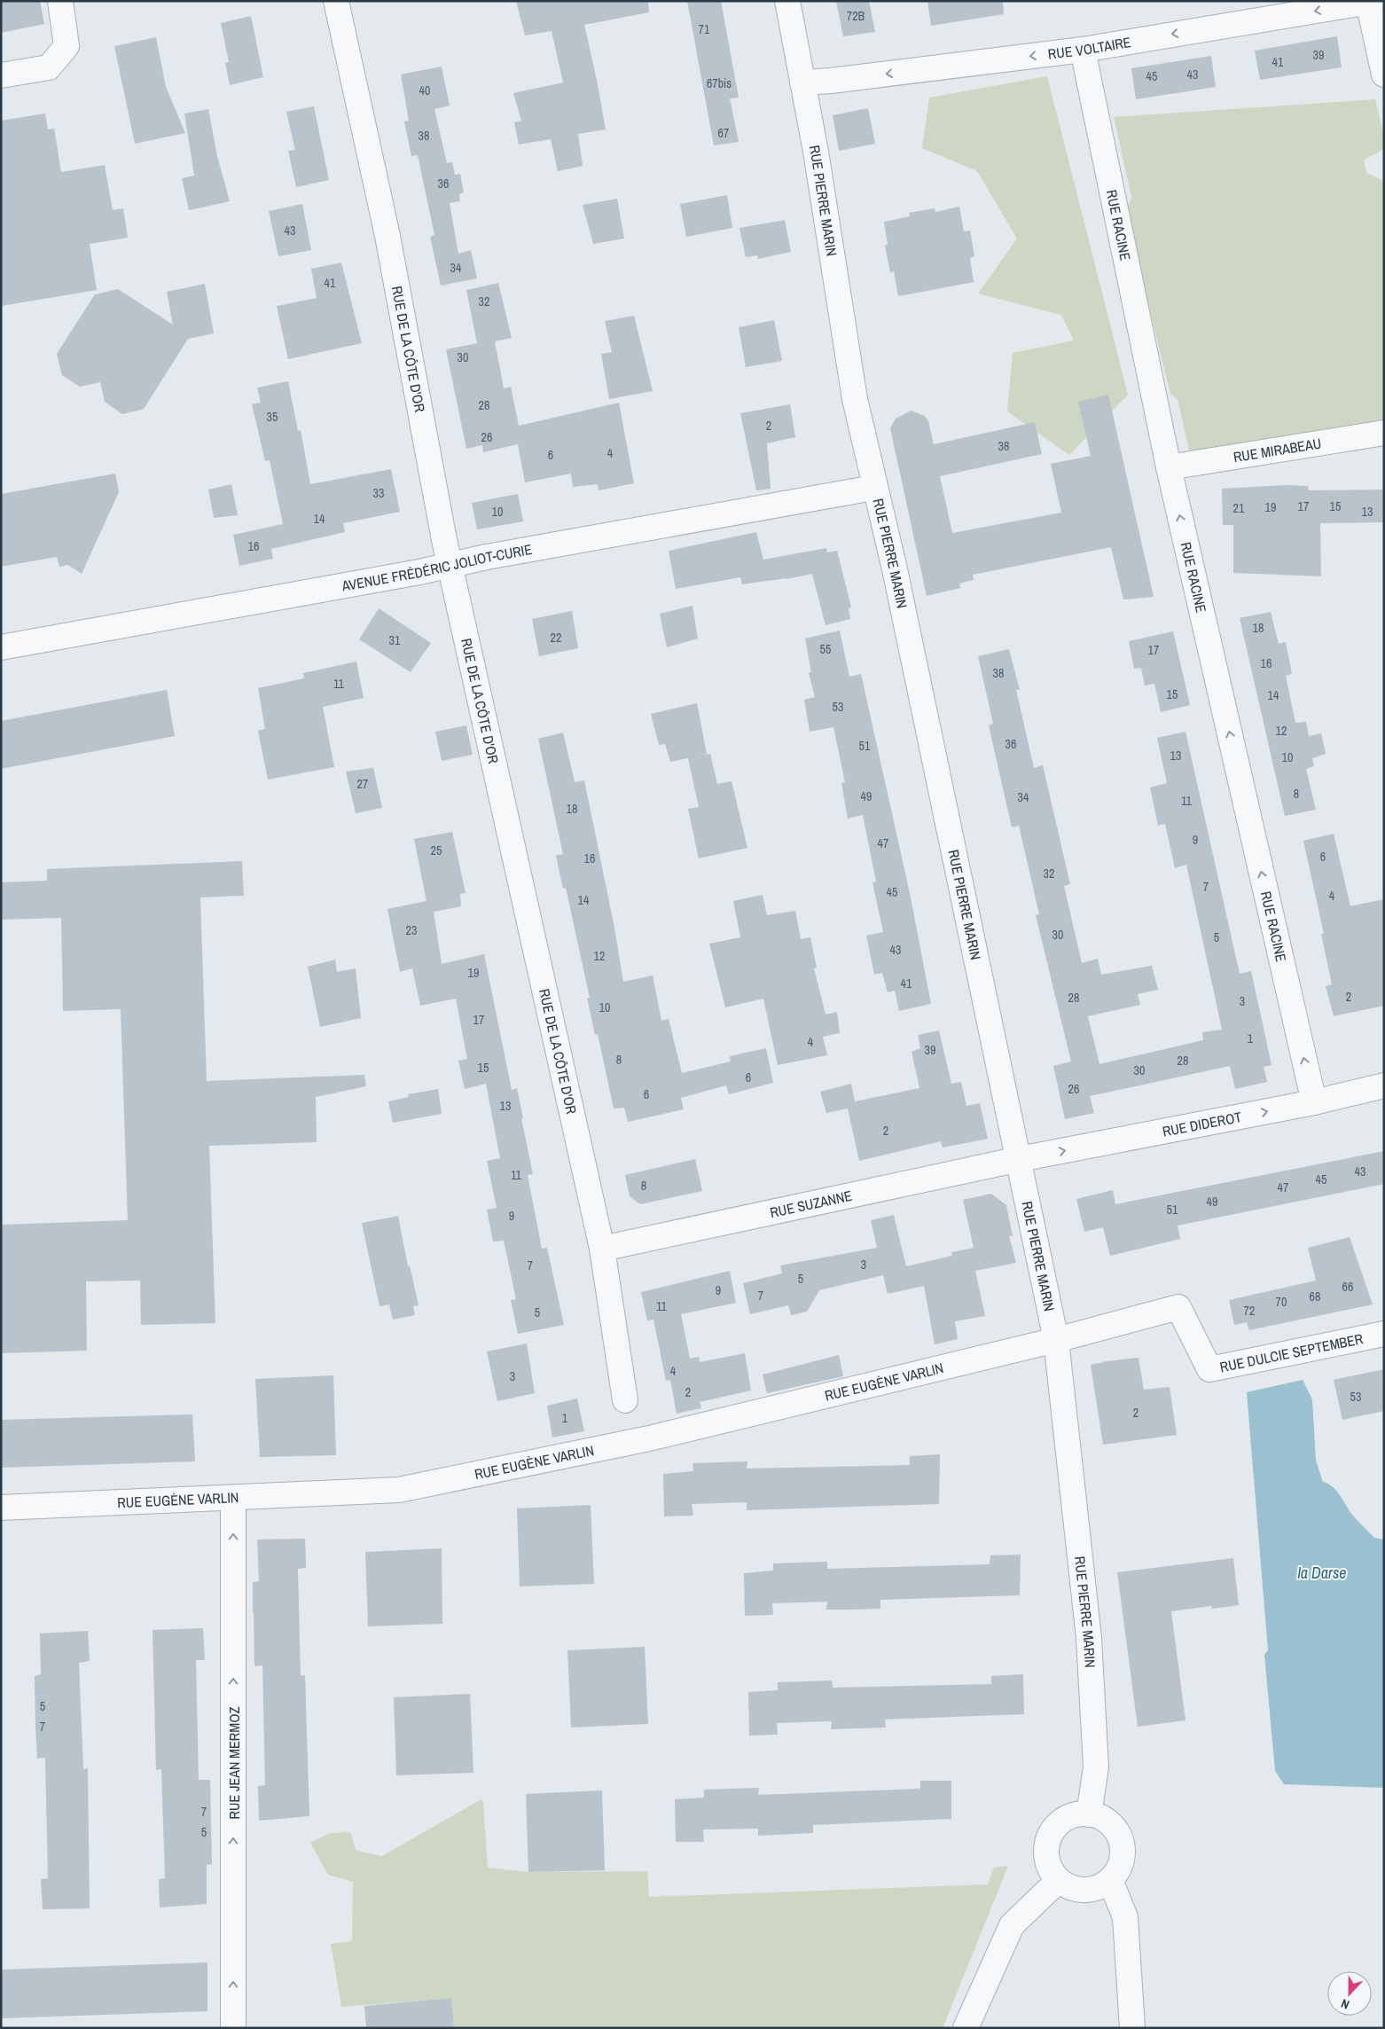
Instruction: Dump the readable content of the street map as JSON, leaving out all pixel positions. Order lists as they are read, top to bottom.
{
  "streets": {
    "street": [
      "RUE VOLTAIRE",
      "RUE PIERRE MARIN",
      "RUE RACINE",
      "RUE DE LA CÔTE D'OR",
      "RUE MIRABEAU",
      "AVENUE FRÉDÉRIC JOLIOT-CURIE",
      "RUE DIDEROT",
      "RUE SUZANNE",
      "RUE DULCIE SEPTEMBER",
      "RUE EUGÈNE VARLIN",
      "RUE JEAN MERMOZ"
    ]
  },
  "crossings": [
    ["RUE VOLTAIRE", "RUE PIERRE MARIN"],
    ["RUE VOLTAIRE", "RUE RACINE"],
    ["RUE PIERRE MARIN", "AVENUE FRÉDÉRIC JOLIOT-CURIE"],
    ["RUE PIERRE MARIN", "RUE DIDEROT"],
    ["RUE PIERRE MARIN", "RUE SUZANNE"],
    ["RUE PIERRE MARIN", "RUE DULCIE SEPTEMBER"],
    ["RUE PIERRE MARIN", "RUE EUGÈNE VARLIN"],
    ["RUE RACINE", "RUE MIRABEAU"],
    ["RUE RACINE", "RUE DIDEROT"],
    ["RUE DE LA CÔTE D'OR", "AVENUE FRÉDÉRIC JOLIOT-CURIE"],
    ["RUE DE LA CÔTE D'OR", "RUE SUZANNE"],
    ["RUE DIDEROT", "RUE SUZANNE"],
    ["RUE DULCIE SEPTEMBER", "RUE EUGÈNE VARLIN"],
    ["RUE EUGÈNE VARLIN", "RUE JEAN MERMOZ"]
  ],
  "one_way": [
    "RUE VOLTAIRE",
    "RUE RACINE",
    "RUE DIDEROT",
    "RUE JEAN MERMOZ"
  ],
  "water": ["la Darse"],
  "house_numbers": [
    "72B",
    "71",
    "39",
    "41",
    "43",
    "45",
    "67bis",
    "40",
    "67",
    "38",
    "36",
    "43",
    "34",
    "41",
    "32",
    "30",
    "28",
    "35",
    "2",
    "26",
    "38",
    "4",
    "6",
    "33",
    "17",
    "15",
    "19",
    "21",
    "10",
    "13",
    "14",
    "16",
    "18",
    "22",
    "31",
    "55",
    "17",
    "16",
    "38",
    "11",
    "15",
    "14",
    "53",
    "12",
    "36",
    "51",
    "13",
    "10",
    "27",
    "8",
    "49",
    "34",
    "11",
    "18",
    "9",
    "47",
    "25",
    "6",
    "16",
    "32",
    "7",
    "45",
    "4",
    "14",
    "23",
    "30",
    "5",
    "43",
    "12",
    "19",
    "41",
    "2",
    "28",
    "3",
    "10",
    "17",
    "1",
    "4",
    "39",
    "8",
    "28",
    "15",
    "30",
    "6",
    "26",
    "6",
    "13",
    "2",
    "43",
    "11",
    "45",
    "8",
    "47",
    "49",
    "51",
    "9",
    "3",
    "7",
    "5",
    "66",
    "9",
    "7",
    "68",
    "70",
    "11",
    "72",
    "5",
    "4",
    "3",
    "2",
    "53",
    "2",
    "1",
    "5",
    "7",
    "7",
    "5"
  ],
  "north": "bottom"
}
